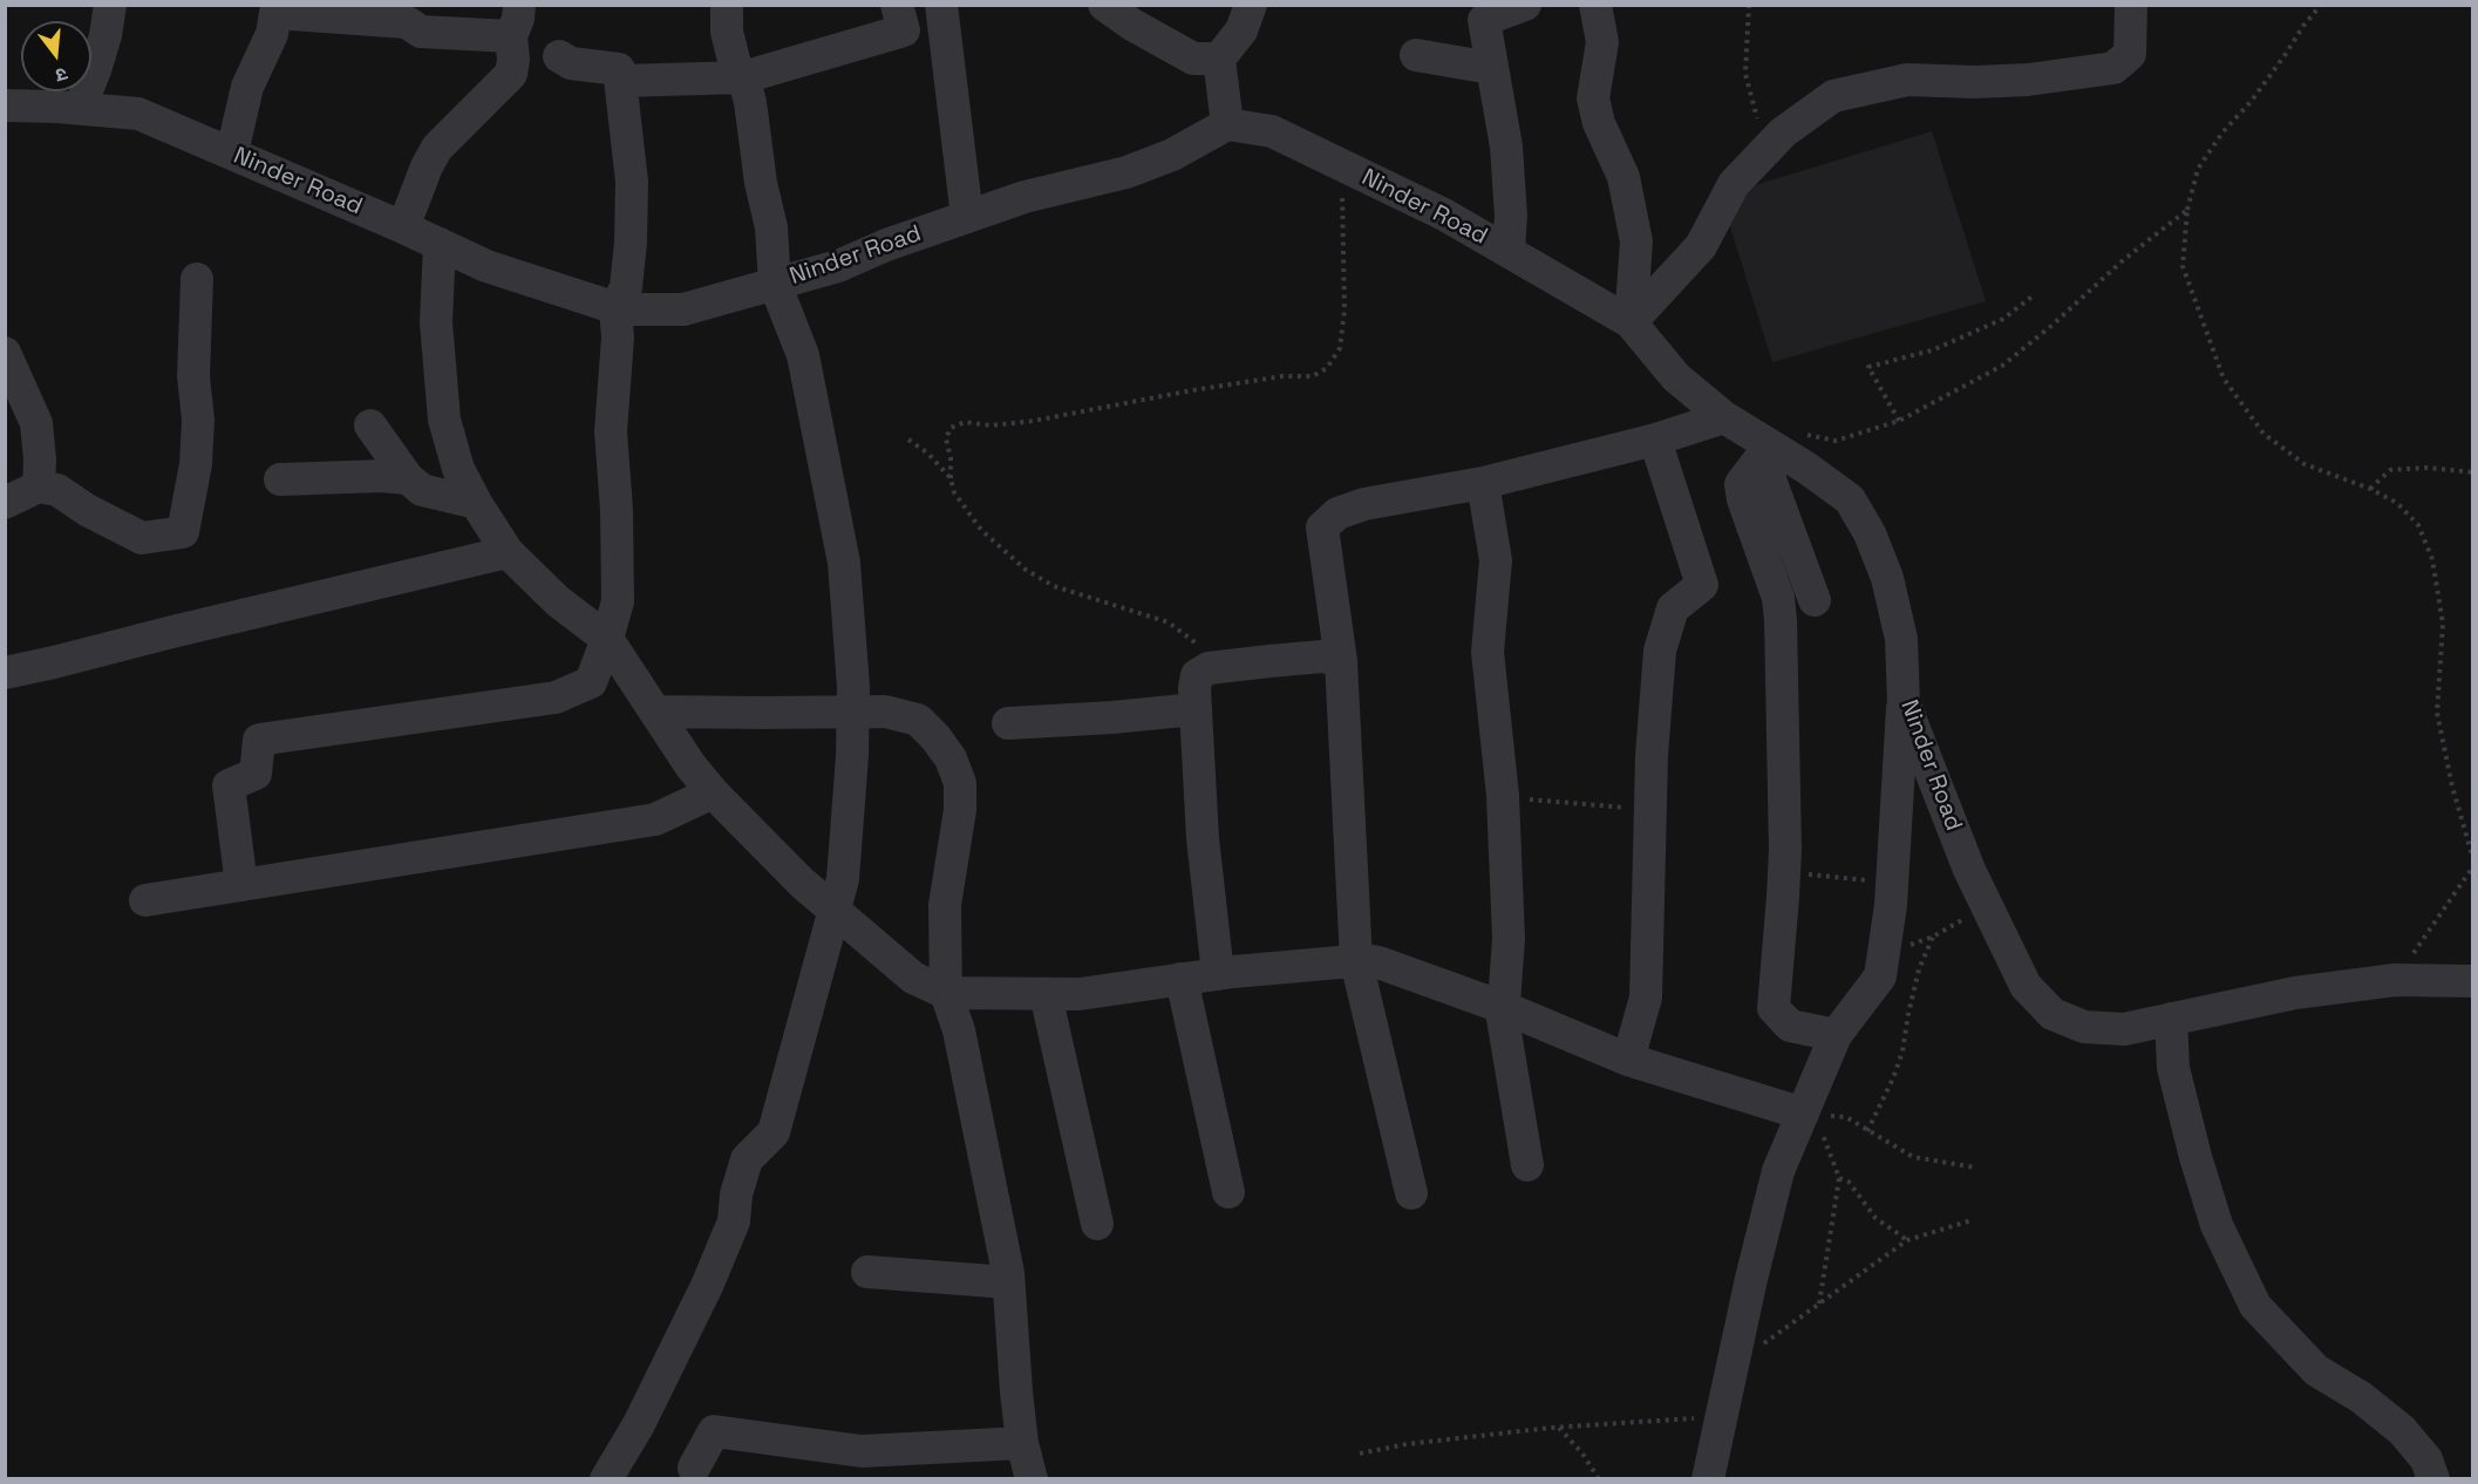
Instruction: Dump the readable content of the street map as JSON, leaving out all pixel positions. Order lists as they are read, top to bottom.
{
  "streets": {
    "street": ["Ninder Road"]
  },
  "north": "bottom"
}
